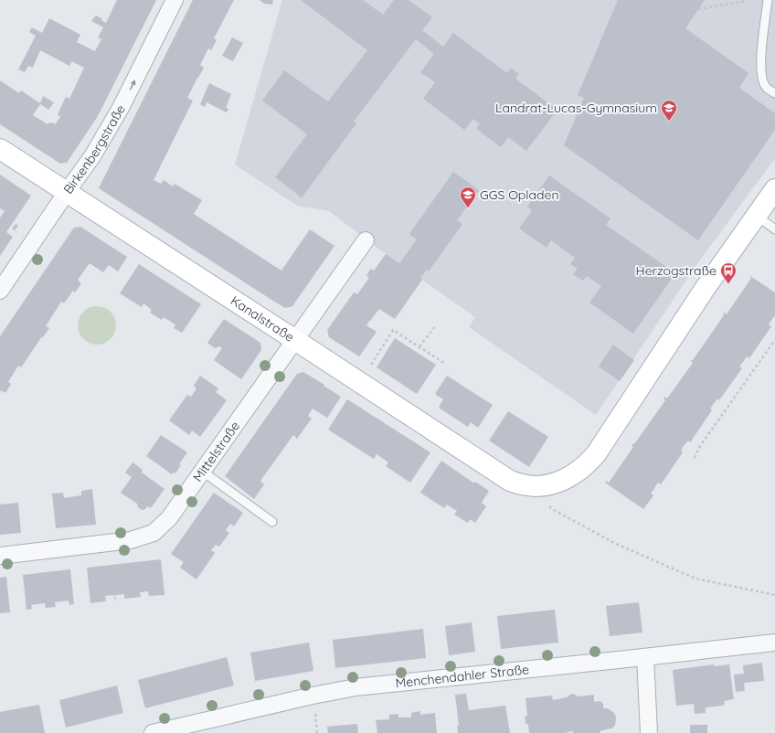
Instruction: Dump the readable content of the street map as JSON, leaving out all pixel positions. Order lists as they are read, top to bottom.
{
  "streets": {
    "street": [
      "Birkenbergstraße",
      "Kanalstraße",
      "Mittelstraße",
      "Menchendahler Straße"
    ]
  },
  "crossings": [
    ["Birkenbergstraße", "Kanalstraße"],
    ["Kanalstraße", "Mittelstraße"]
  ],
  "one_way": ["Birkenbergstraße"],
  "places": {
    "school or university": ["Landrat-Lucas-Gymnasium", "GGS Opladen"],
    "bus stop": ["Herzogstraße"]
  }
}
